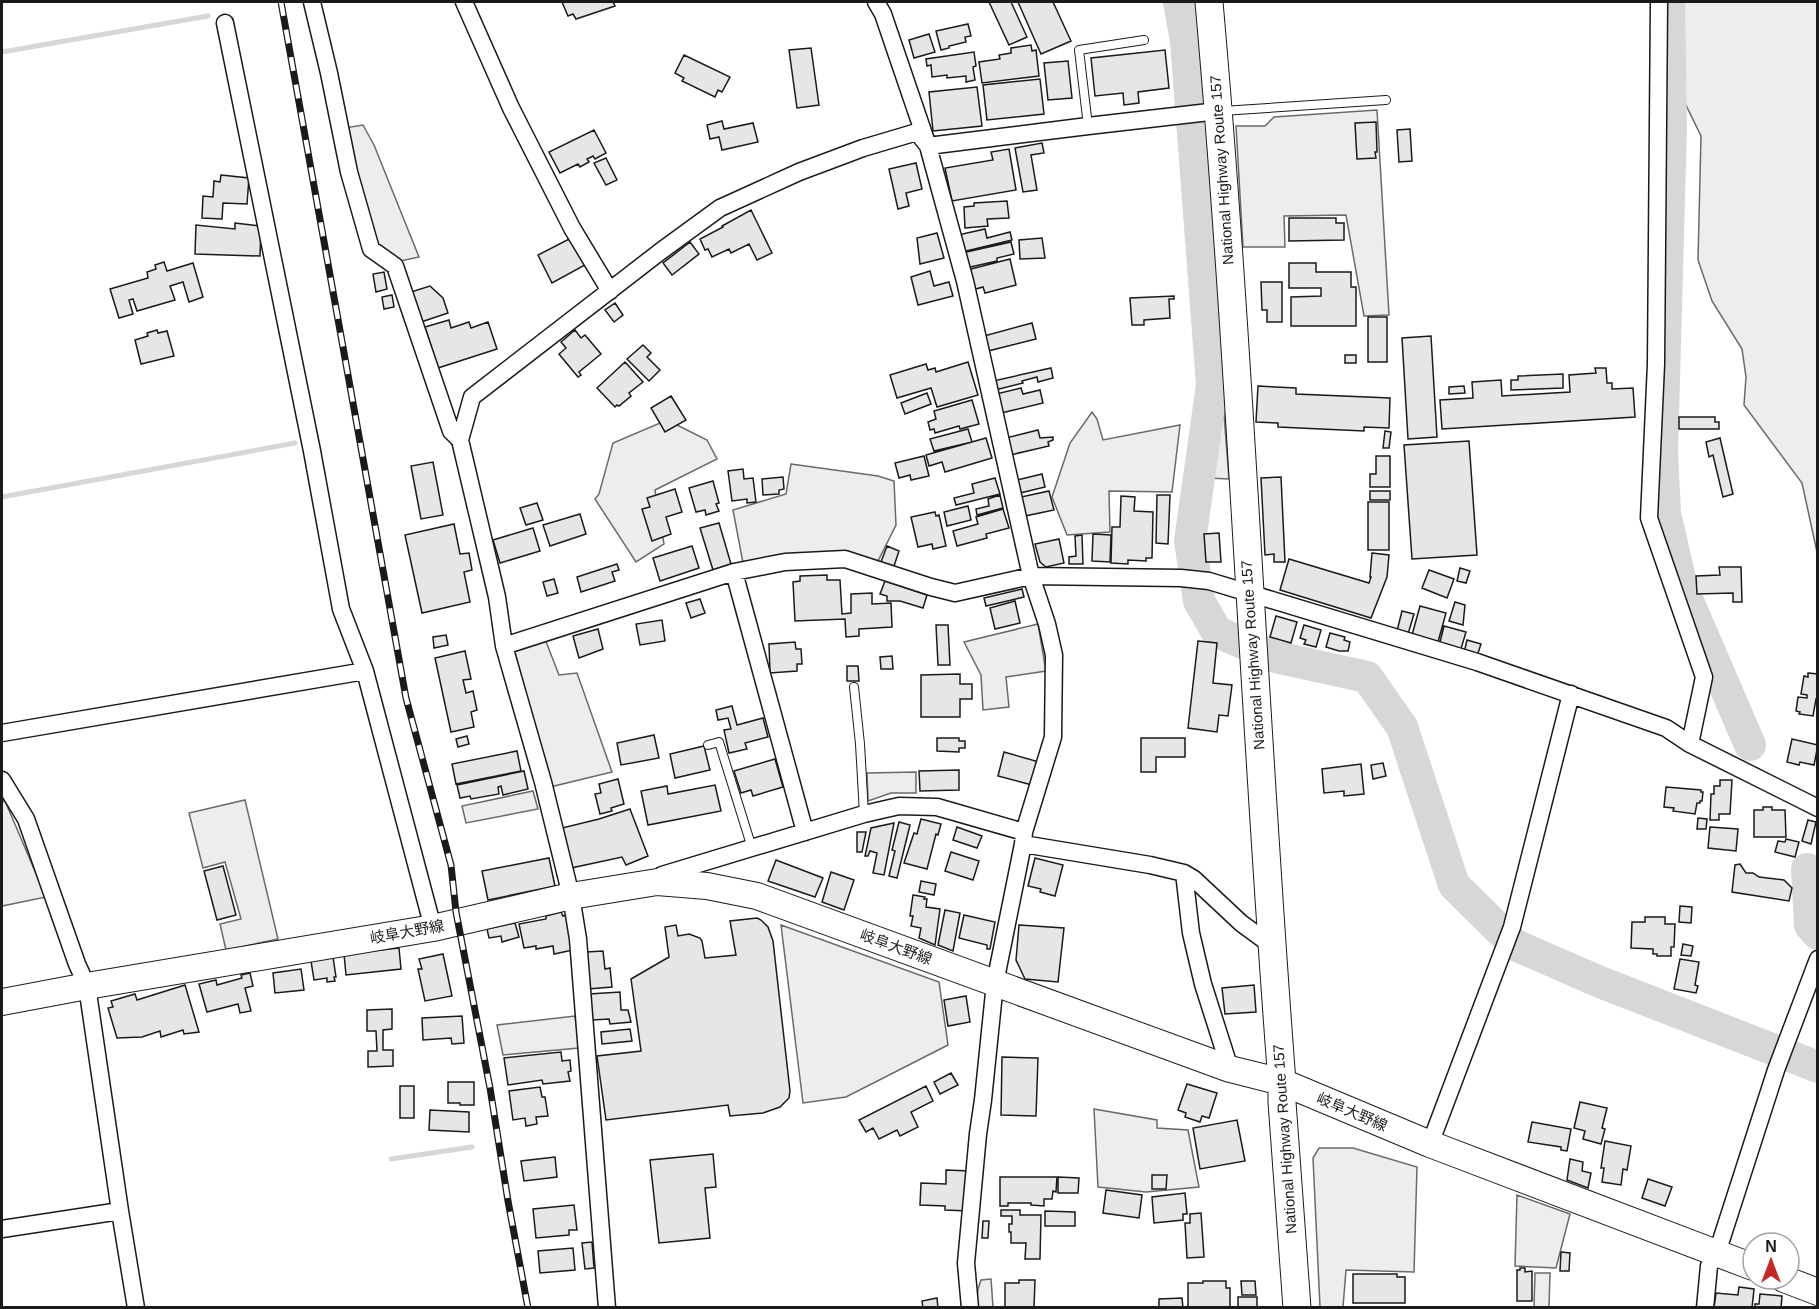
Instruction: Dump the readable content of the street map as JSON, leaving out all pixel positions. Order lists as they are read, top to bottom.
{
  "streets": {
    "highway": ["National Highway Route 157"],
    "main road": ["岐阜大野線"]
  },
  "crossings": [
    ["National Highway Route 157", "岐阜大野線"]
  ],
  "north": "top"
}
